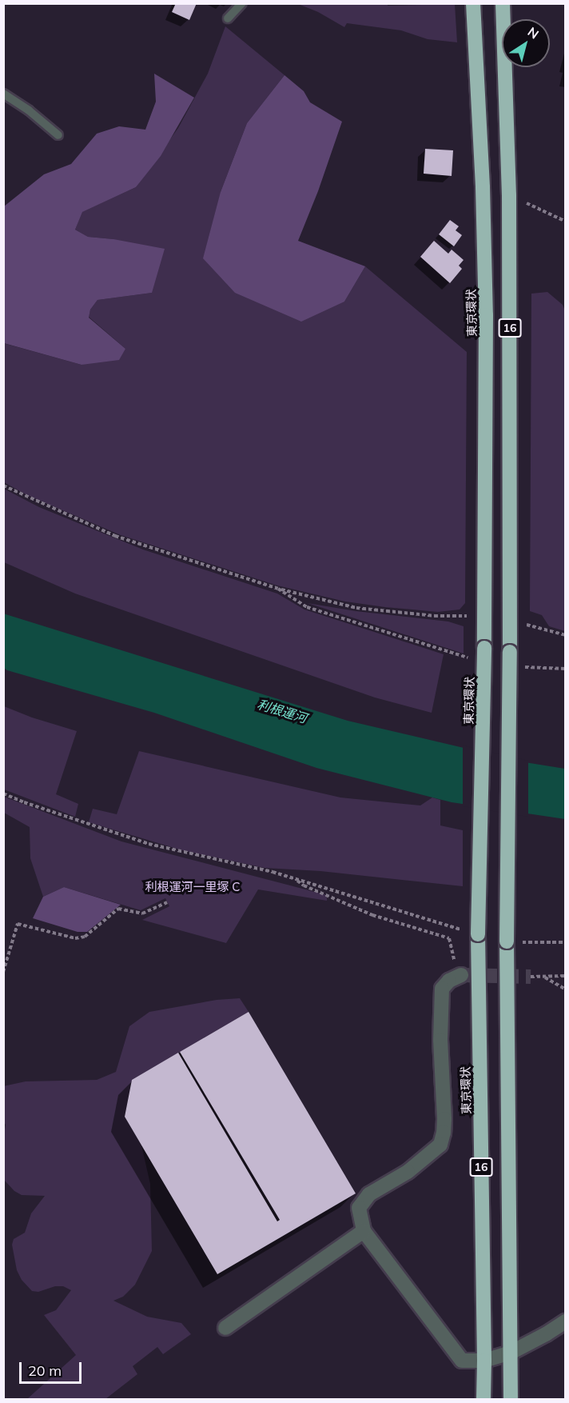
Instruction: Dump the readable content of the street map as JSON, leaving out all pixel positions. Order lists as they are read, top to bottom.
{
  "streets": {
    "highway": ["東京環状", "16"]
  },
  "water": ["利根運河"],
  "parks": ["利根運河一里塚 C"],
  "scale_bar": "20 m",
  "north": "top right"
}
